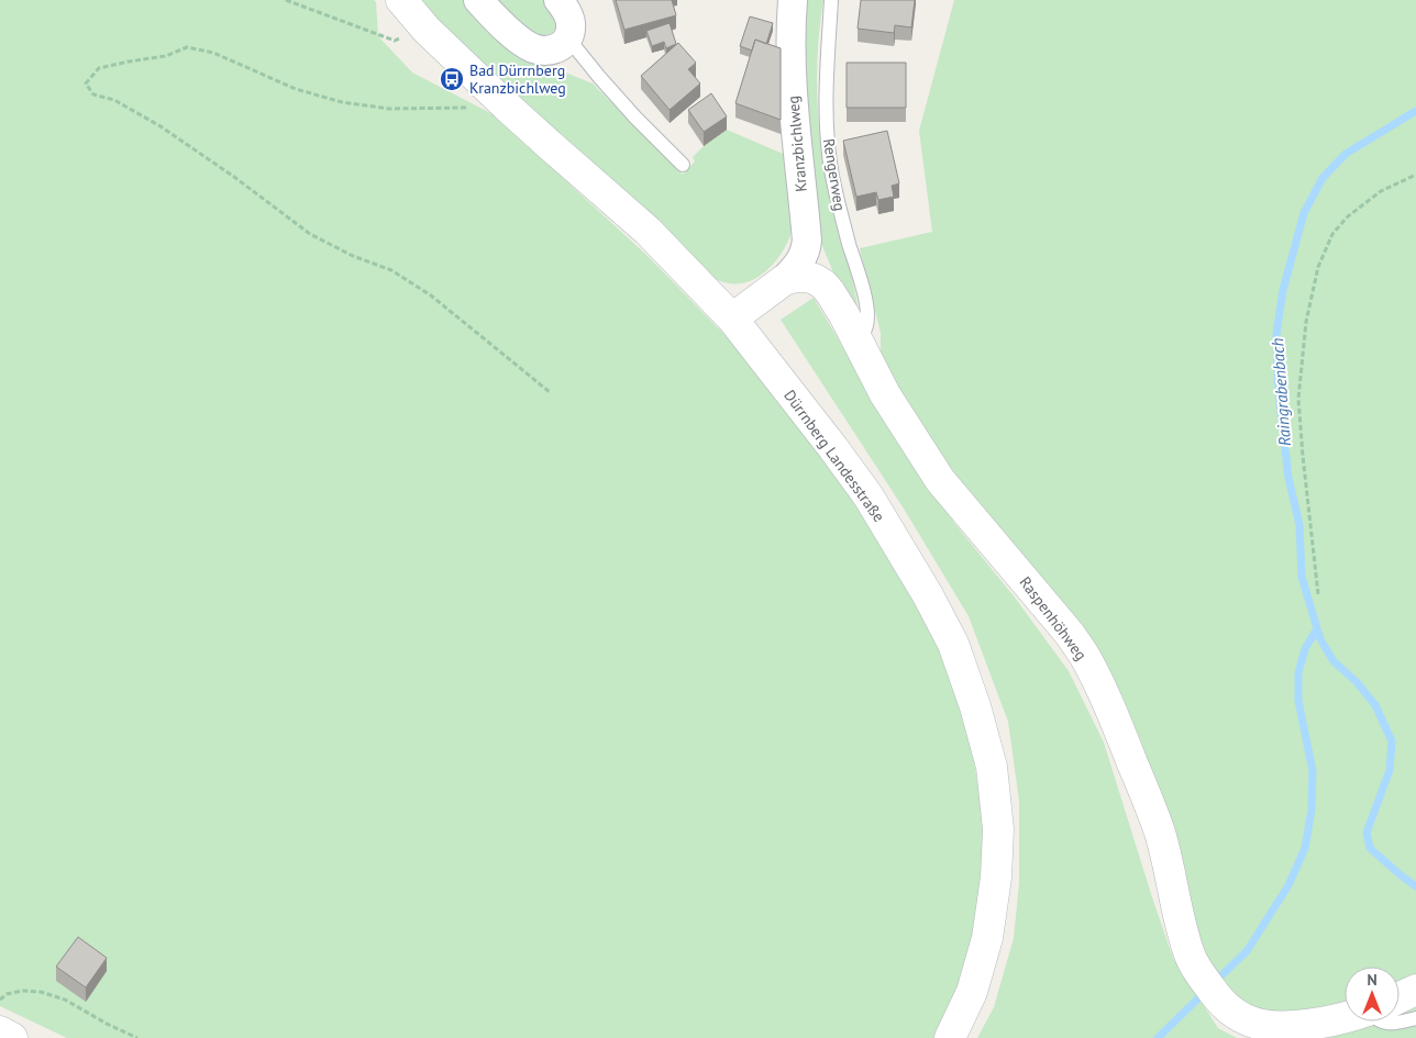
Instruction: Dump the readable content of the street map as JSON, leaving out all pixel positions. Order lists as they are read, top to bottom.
{
  "streets": {
    "main road": ["Dürrnberg Landesstraße", "Raspenhöhweg"],
    "street": ["Kranzbichlweg"],
    "lane": ["Rengerweg"]
  },
  "crossings": [
    ["Kranzbichlweg", "Raspenhöhweg"],
    ["Rengerweg", "Raspenhöhweg"]
  ],
  "water": ["Raingrabenbach"],
  "places": {
    "bus stop": ["Bad Dürrnberg Kranzbichlweg"]
  },
  "north": "top"
}
